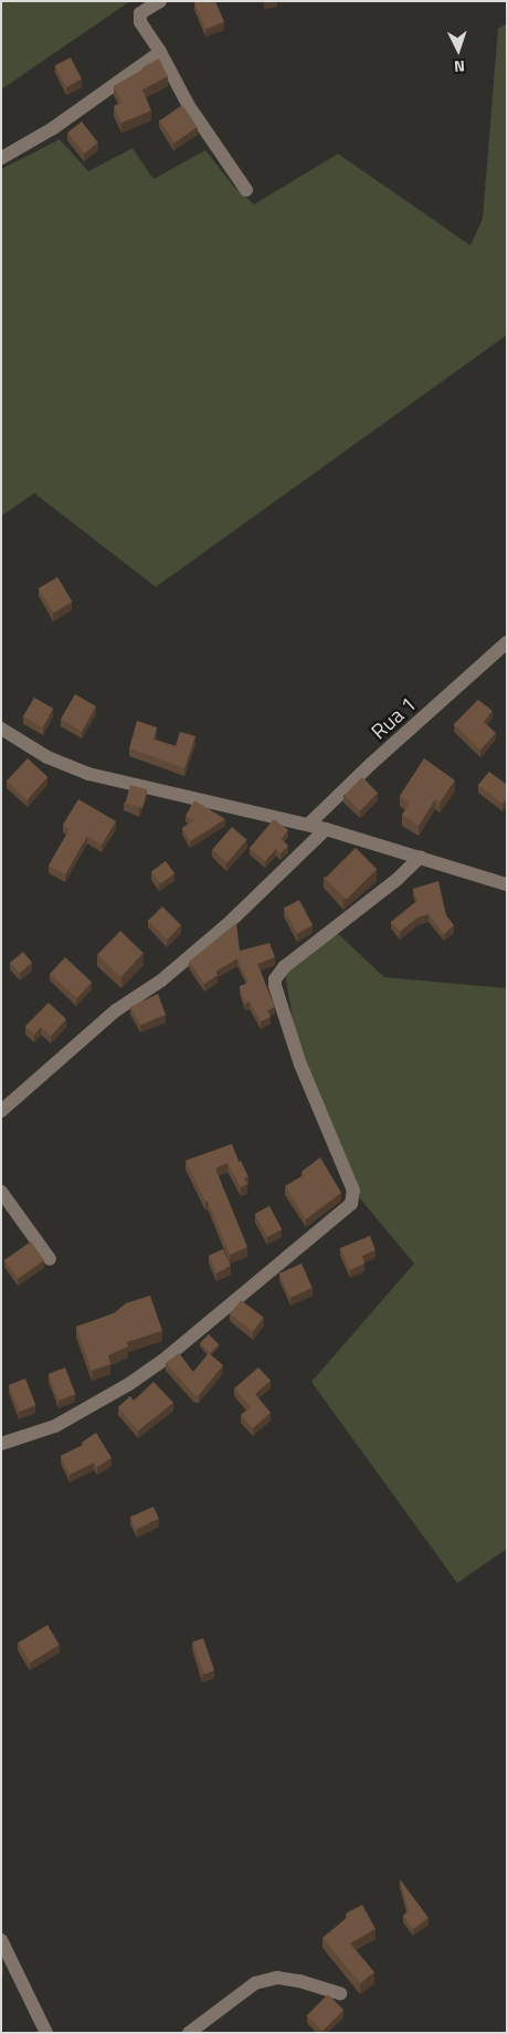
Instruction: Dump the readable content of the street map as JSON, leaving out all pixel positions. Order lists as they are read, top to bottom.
{
  "streets": {
    "street": ["Rua 1"]
  },
  "north": "bottom"
}
